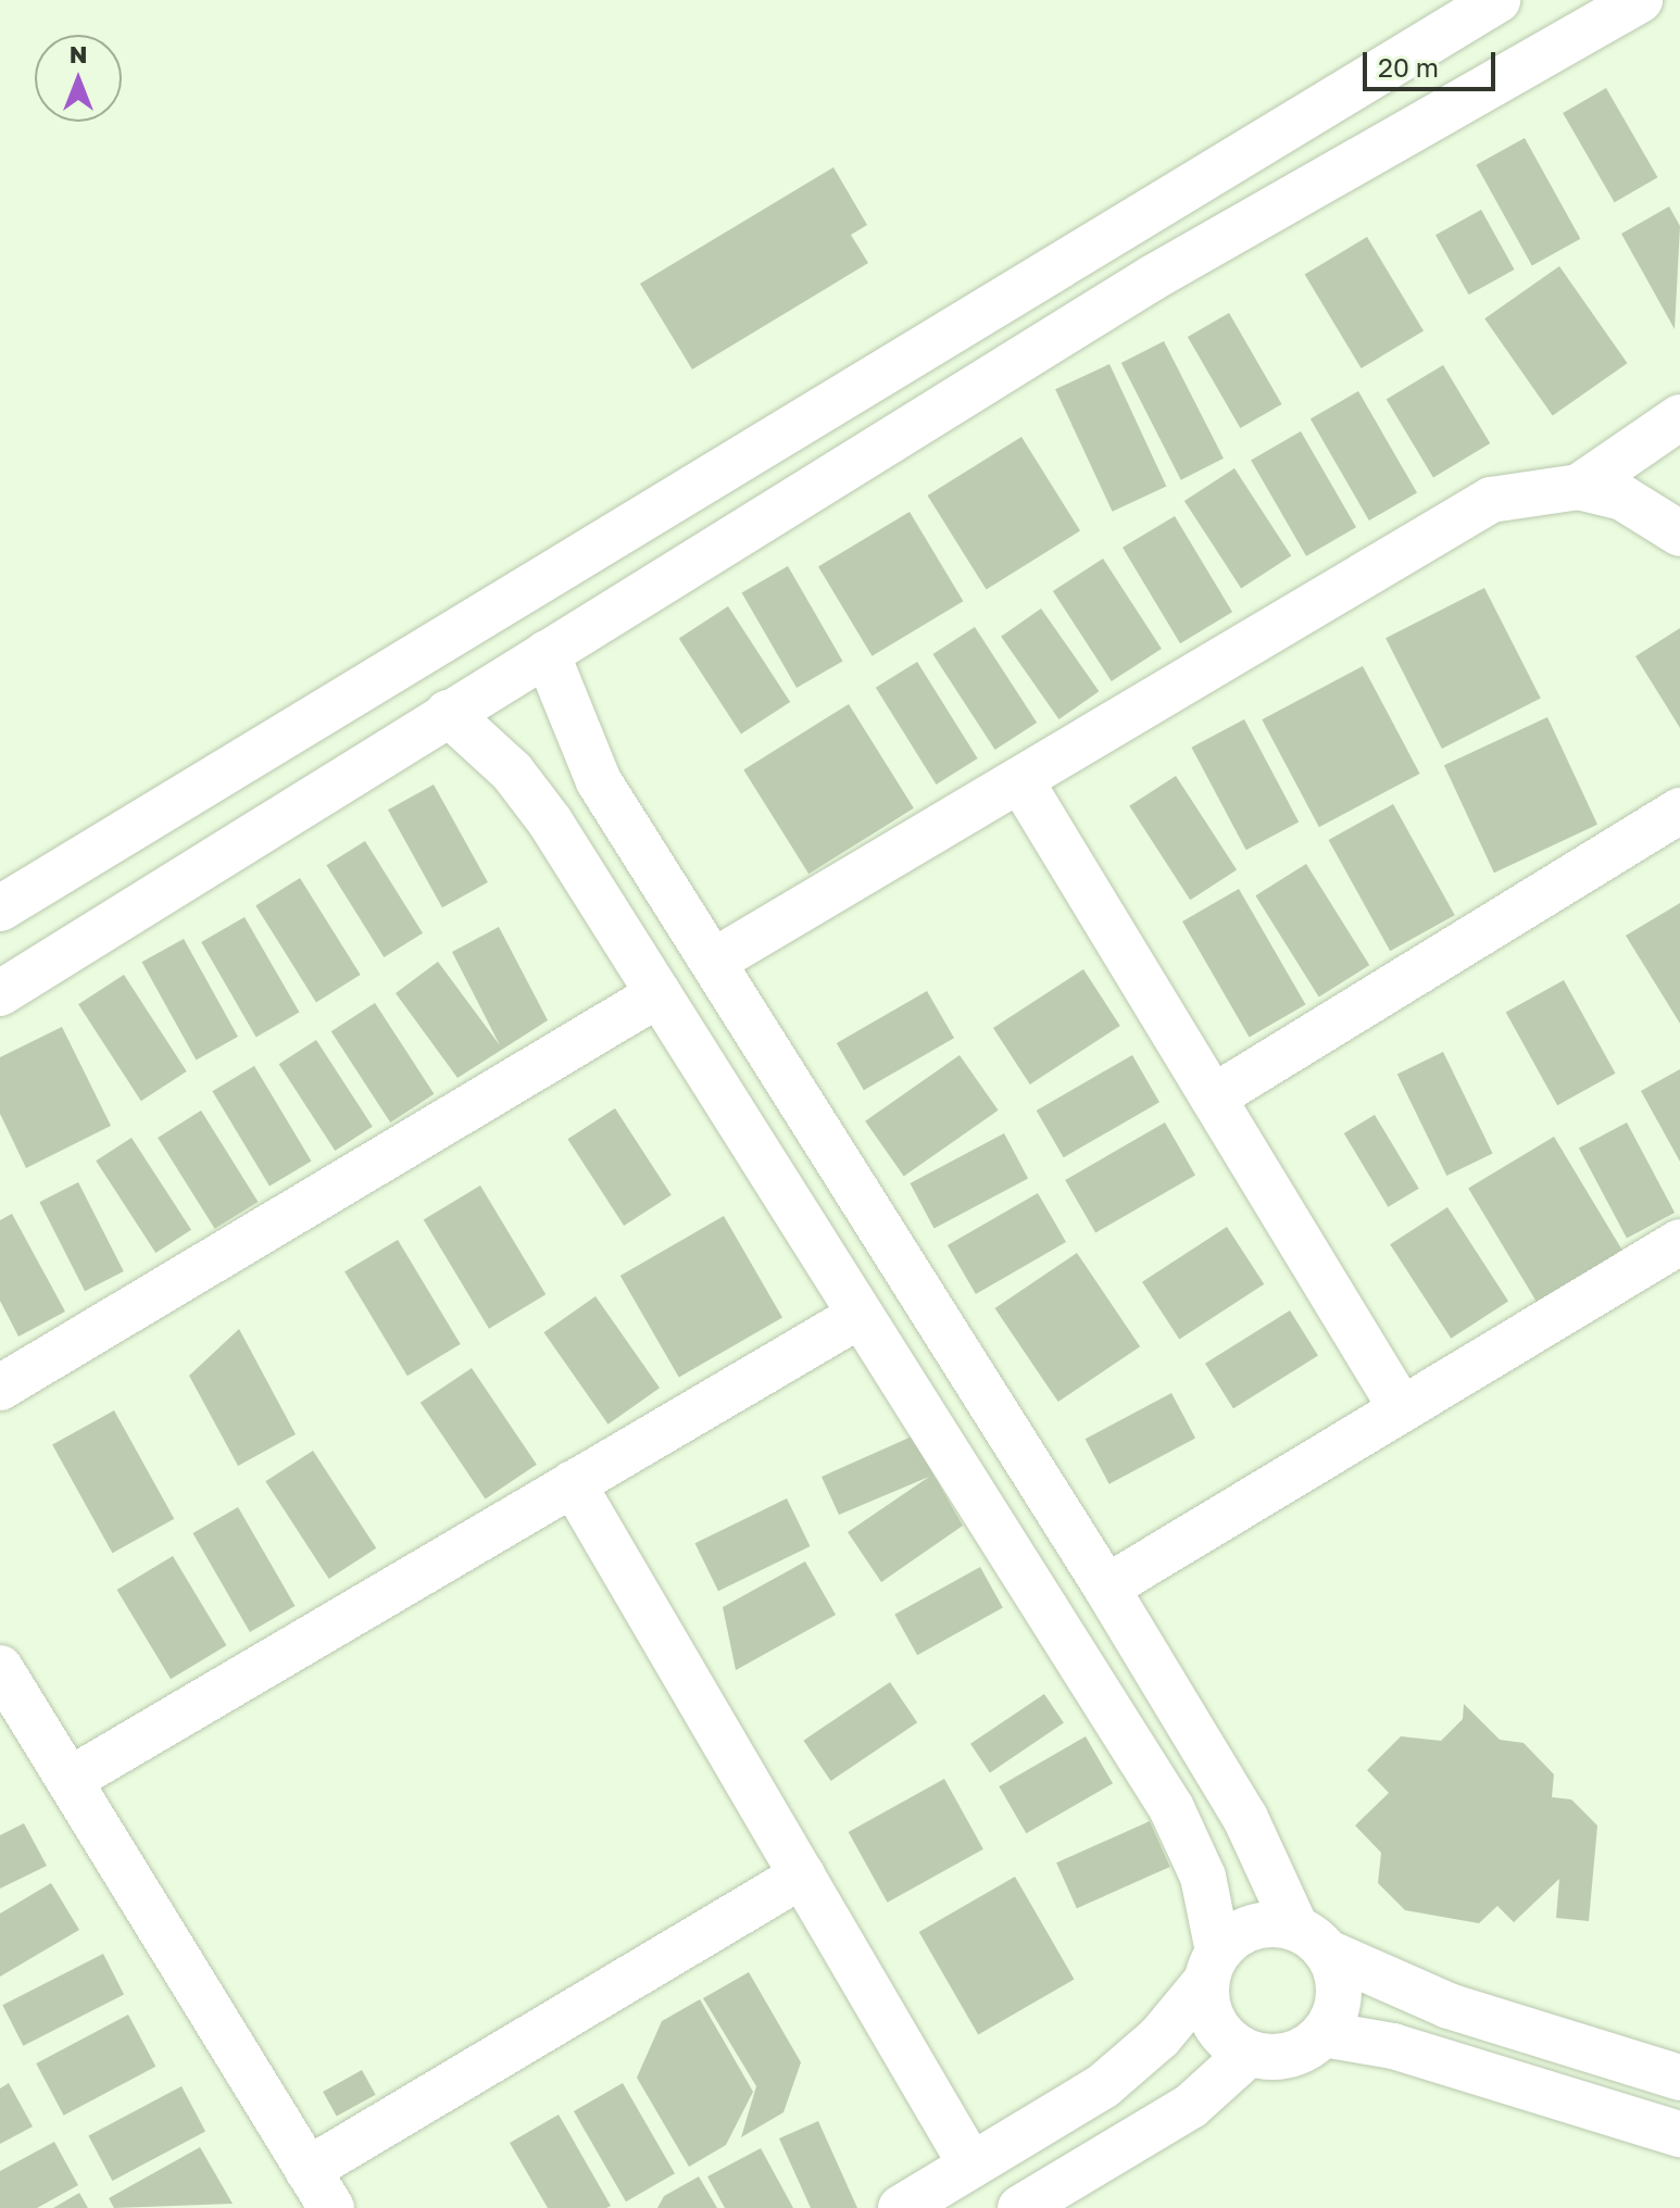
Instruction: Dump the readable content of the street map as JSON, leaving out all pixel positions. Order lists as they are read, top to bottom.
{
  "scale_bar": "20 m",
  "north": "top"
}
